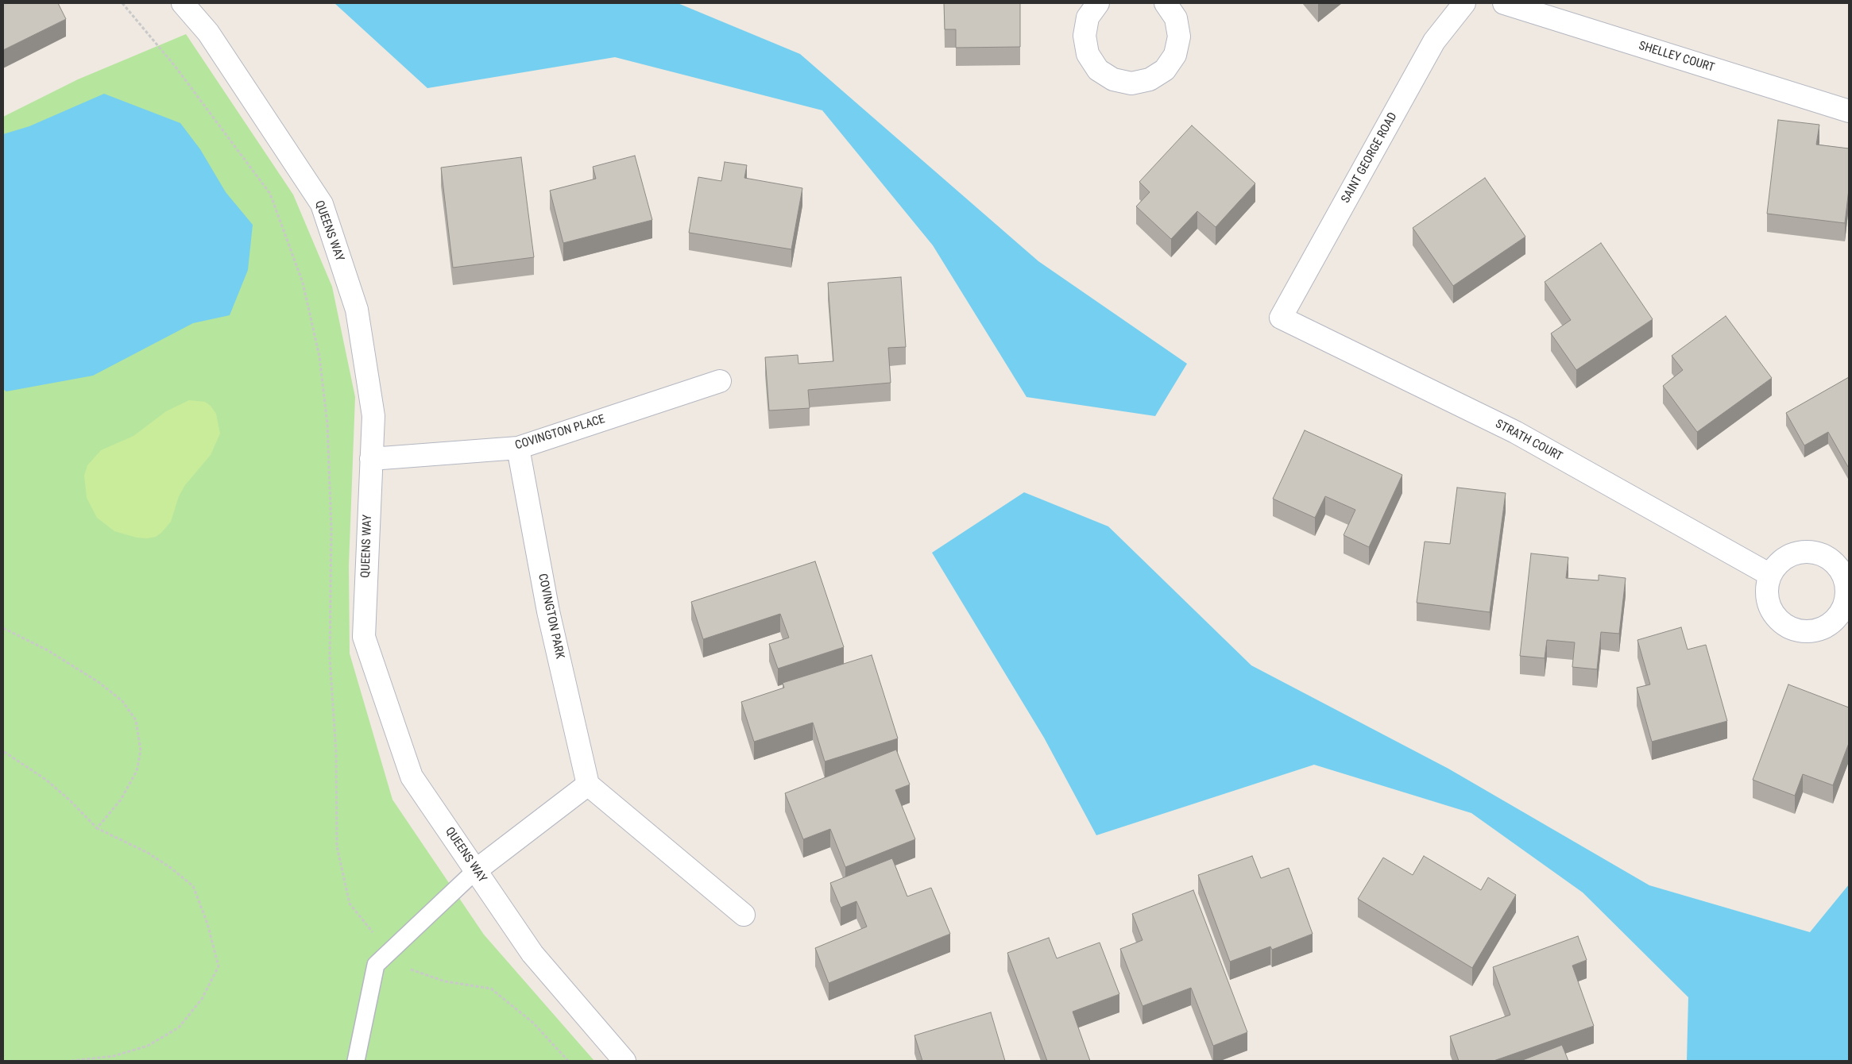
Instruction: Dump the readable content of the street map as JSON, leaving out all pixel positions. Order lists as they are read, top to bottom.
{
  "streets": {
    "street": [
      "SHELLEY COURT",
      "SAINT GEORGE ROAD",
      "QUEENS WAY",
      "COVINGTON PLACE",
      "STRATH COURT",
      "COVINGTON PARK"
    ]
  },
  "crossings": [
    ["SAINT GEORGE ROAD", "STRATH COURT"],
    ["QUEENS WAY", "COVINGTON PLACE"],
    ["COVINGTON PLACE", "COVINGTON PARK"]
  ]
}
